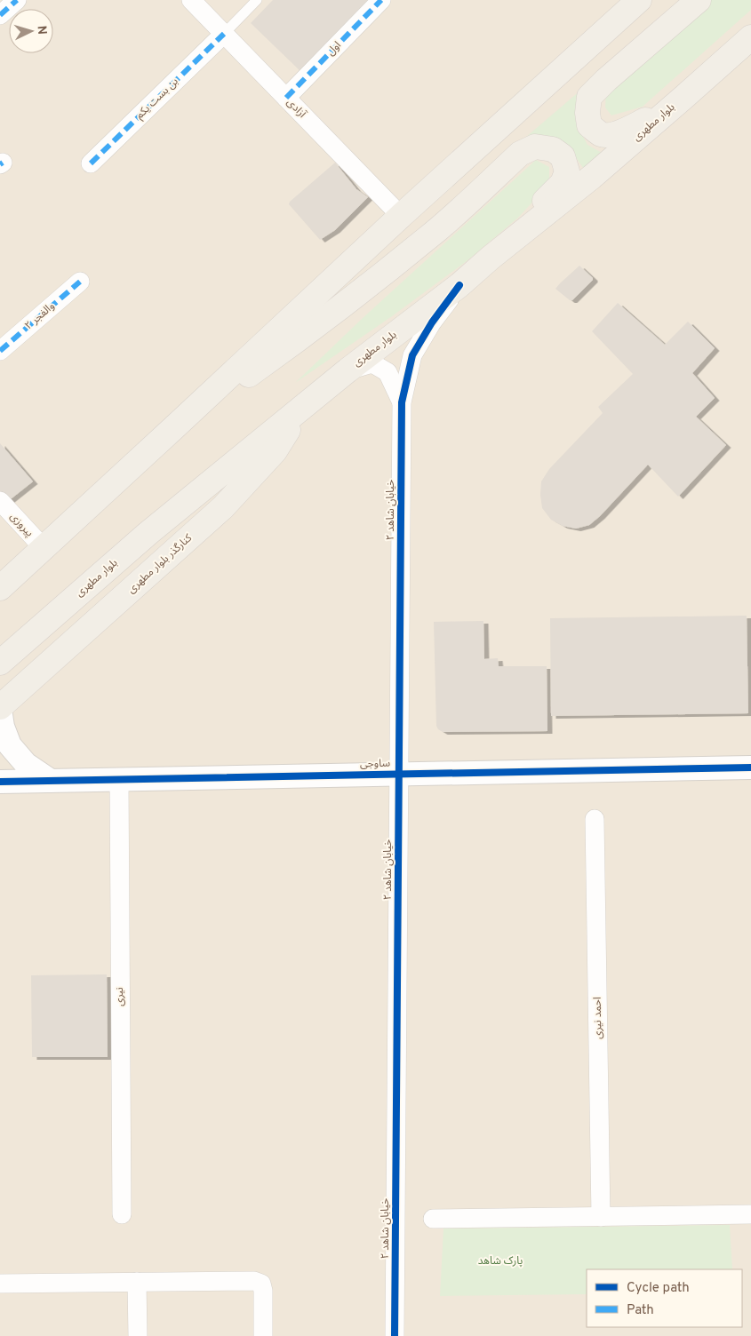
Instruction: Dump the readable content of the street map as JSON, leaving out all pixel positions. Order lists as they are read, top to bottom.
{
  "streets": {
    "main road": ["بلوار مطهری", "کنارگذر بلوار مطهری"],
    "street": [
      "اول",
      "بن بست یکم",
      "آزادی",
      "والفجر ۲",
      "خیابان شاهد ۲",
      "پیروزی",
      "ساوجی",
      "نیری",
      "احمد نیری"
    ]
  },
  "crossings": [
    ["اول", "آزادی"],
    ["بن بست یکم", "آزادی"],
    ["بلوار مطهری", "کنارگذر بلوار مطهری"],
    ["خیابان شاهد ۲", "ساوجی"],
    ["ساوجی", "نیری"]
  ],
  "parks": ["پارک شاهد"],
  "legend": ["Cycle path", "Path"],
  "north": "right"
}
